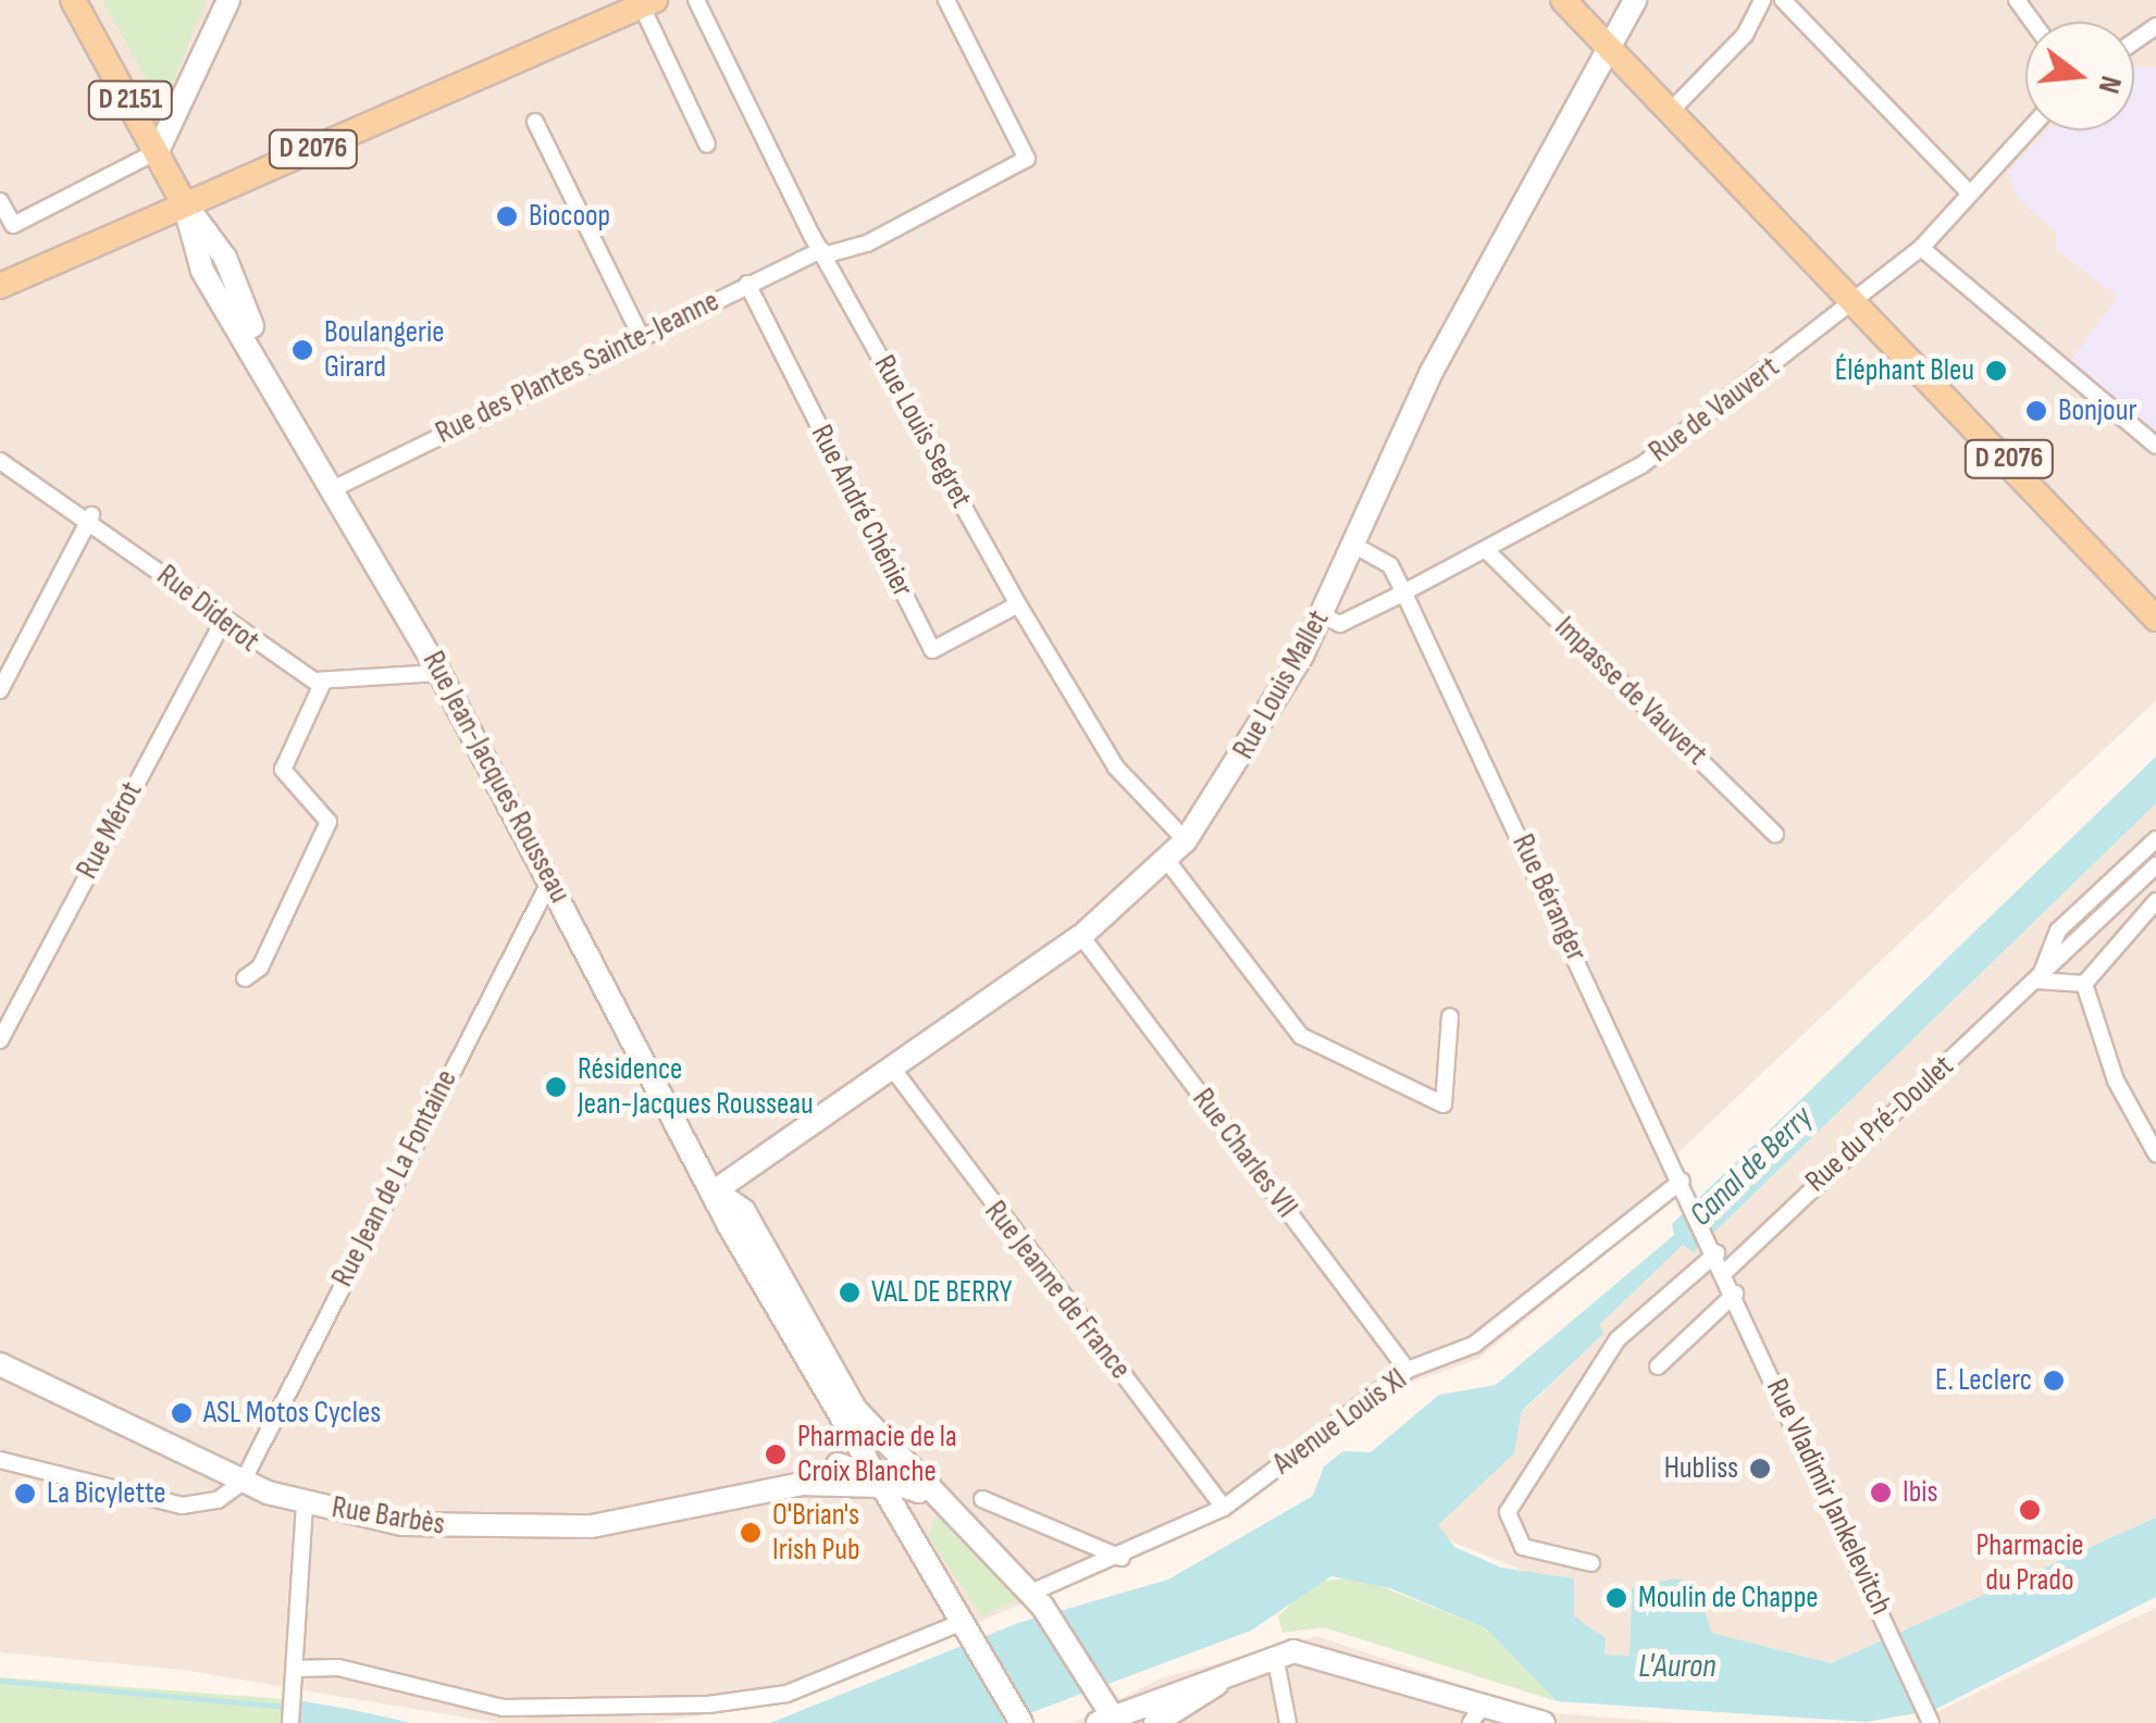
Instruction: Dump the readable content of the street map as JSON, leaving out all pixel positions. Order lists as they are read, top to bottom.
{
  "streets": {
    "main road": [
      "D 2151",
      "D 2076",
      "Rue Louis Mallet",
      "Rue Jean-Jacques Rousseau",
      "Rue Barbès"
    ],
    "street": [
      "Rue des Plantes Sainte-Jeanne",
      "Rue de Vauvert",
      "Rue Louis Segret",
      "Rue André Chénier",
      "Rue Diderot",
      "Impasse de Vauvert",
      "Rue Mérot",
      "Rue Béranger",
      "Rue du Pré-Doulet",
      "Rue Charles VII",
      "Rue Jean de La Fontaine",
      "Rue Jeanne de France",
      "Avenue Louis XI",
      "Rue Vladimir Jankelevitch"
    ]
  },
  "crossings": [
    ["D 2151", "D 2076"],
    ["D 2151", "Rue Jean-Jacques Rousseau"],
    ["D 2076", "Rue de Vauvert"],
    ["D 2076", "Rue Louis Mallet"],
    ["D 2076", "Rue Jean-Jacques Rousseau"],
    ["Rue des Plantes Sainte-Jeanne", "Rue Louis Segret"],
    ["Rue des Plantes Sainte-Jeanne", "Rue André Chénier"],
    ["Rue des Plantes Sainte-Jeanne", "Rue Jean-Jacques Rousseau"],
    ["Rue de Vauvert", "Rue Louis Mallet"],
    ["Rue de Vauvert", "Impasse de Vauvert"],
    ["Rue de Vauvert", "Rue Béranger"],
    ["Rue Louis Segret", "Rue André Chénier"],
    ["Rue Louis Segret", "Rue Louis Mallet"],
    ["Rue Diderot", "Rue Mérot"],
    ["Rue Louis Mallet", "Rue Jean-Jacques Rousseau"],
    ["Rue Louis Mallet", "Rue Béranger"],
    ["Rue Louis Mallet", "Rue Charles VII"],
    ["Rue Louis Mallet", "Rue Jeanne de France"],
    ["Rue Jean-Jacques Rousseau", "Rue Jean de La Fontaine"],
    ["Rue Jean-Jacques Rousseau", "Avenue Louis XI"],
    ["Rue Jean-Jacques Rousseau", "Rue Barbès"],
    ["Rue Béranger", "Rue du Pré-Doulet"],
    ["Rue Béranger", "Avenue Louis XI"],
    ["Rue Béranger", "Rue Vladimir Jankelevitch"],
    ["Rue du Pré-Doulet", "Rue Vladimir Jankelevitch"],
    ["Rue Charles VII", "Avenue Louis XI"],
    ["Rue Jean de La Fontaine", "Rue Barbès"],
    ["Rue Jeanne de France", "Avenue Louis XI"]
  ],
  "water": ["Canal de Berry", "L'Auron"],
  "places": [
    "Biocoop",
    "Boulangerie Girard",
    "Éléphant Bleu",
    "Bonjour",
    "Résidence Jean-Jacques Rousseau",
    "VAL DE BERRY",
    "E. Leclerc",
    "ASL Motos Cycles",
    "Pharmacie de la Croix Blanche",
    "Hubliss",
    "Ibis",
    "La Bicylette",
    "Pharmacie du Prado",
    "O'Brian's Irish Pub",
    "Moulin de Chappe"
  ],
  "north": "right"
}
